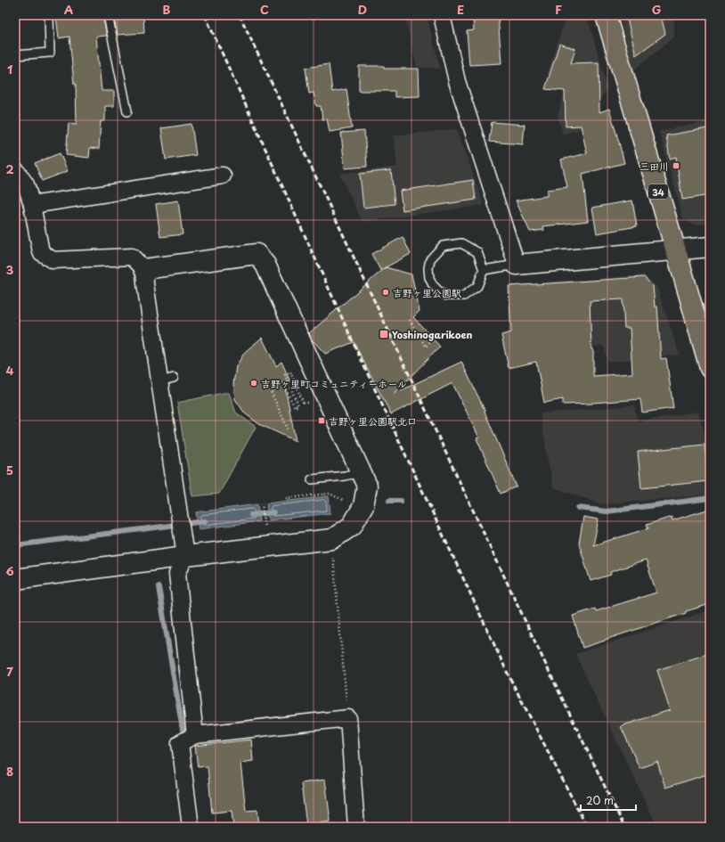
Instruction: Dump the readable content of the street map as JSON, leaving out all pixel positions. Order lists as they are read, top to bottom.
{
  "streets": {
    "highway": ["34"]
  },
  "places": {
    "transit": ["三田川", "Yoshinogarikoen", "吉野ヶ里公園駅北口"],
    "other": ["吉野ヶ里公園駅", "吉野ヶ里町コミュニティーホール"]
  },
  "scale_bar": "20 m",
  "grid": {
    "columns": [
      "A",
      "B",
      "C",
      "D",
      "E",
      "F",
      "G"
    ],
    "rows": [
      "1",
      "2",
      "3",
      "4",
      "5",
      "6",
      "7",
      "8"
    ]
  }
}
